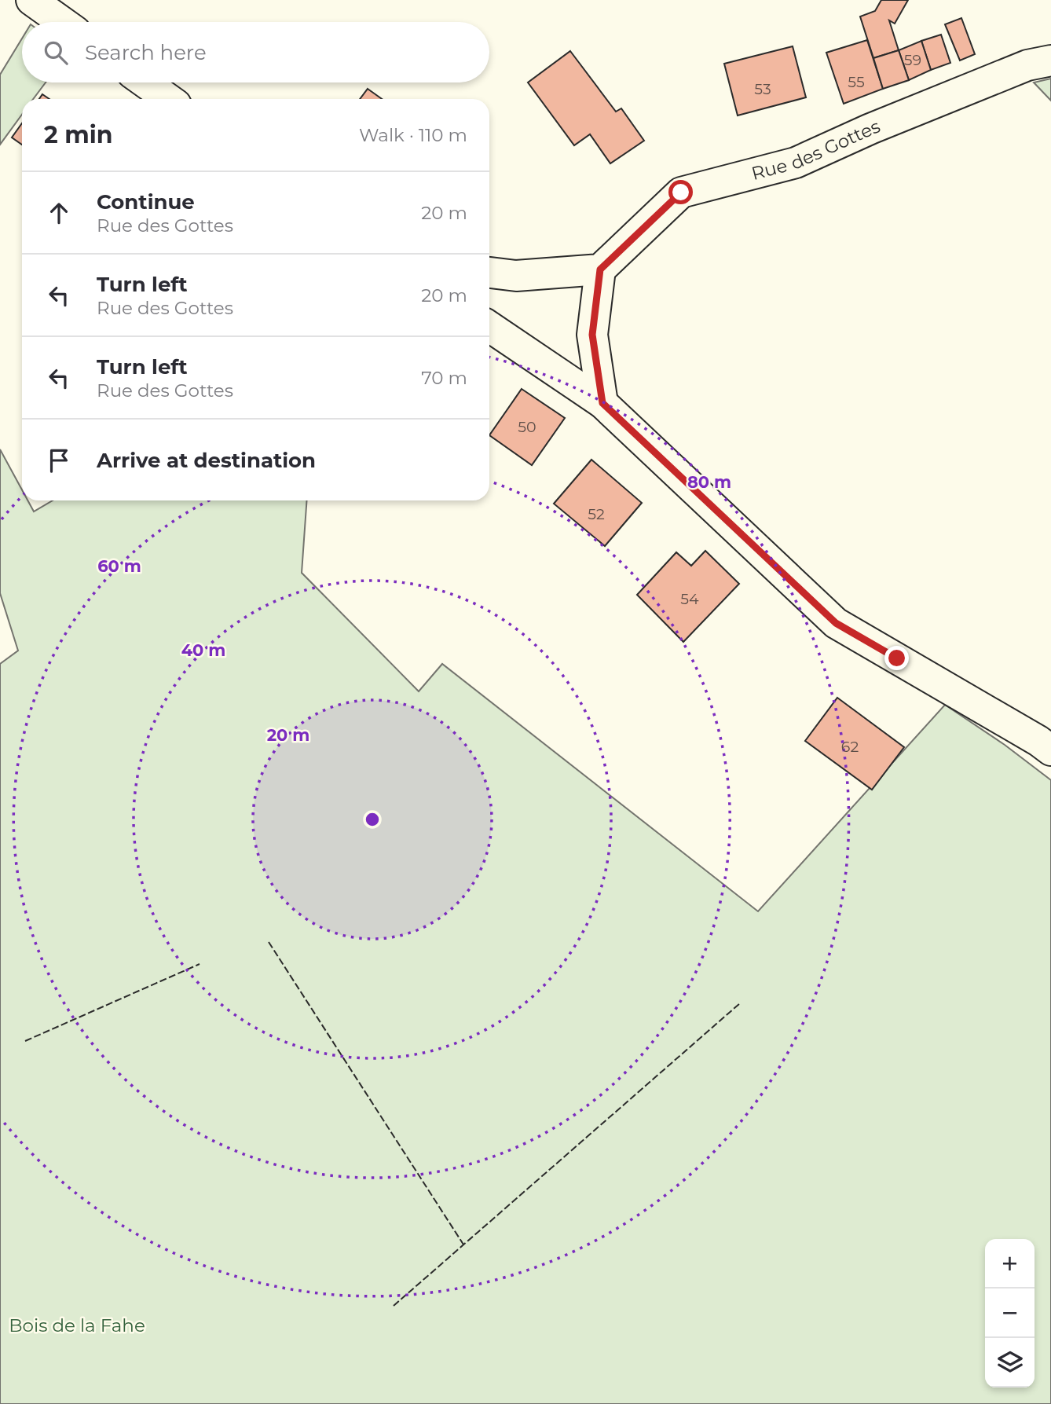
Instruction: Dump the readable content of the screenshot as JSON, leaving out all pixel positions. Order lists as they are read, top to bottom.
{
  "streets": {
    "street": ["Rue des Gottes"]
  },
  "parks": ["Bois de la Fahe"],
  "house_numbers": [
    "59",
    "55",
    "53",
    "50",
    "52",
    "54",
    "62"
  ],
  "page": {
    "search": "Search here",
    "heading": ["2 min", "Walk · 110 m"],
    "list": [
      ["Continue", "Rue des Gottes", "20 m"],
      ["Turn left", "Rue des Gottes", "20 m"],
      ["Turn left", "Rue des Gottes", "70 m"],
      "Arrive at destination"
    ],
    "map_buttons": ["+", "−"]
  },
  "rings": [
    "80 m",
    "60 m",
    "40 m",
    "20 m"
  ]
}
